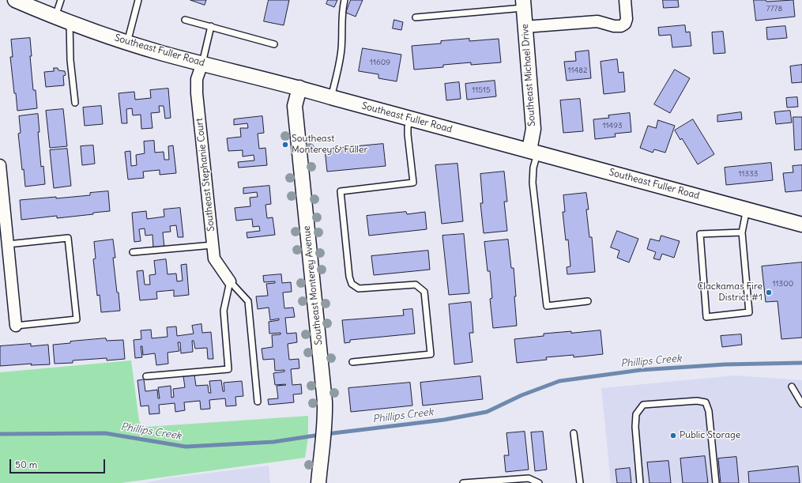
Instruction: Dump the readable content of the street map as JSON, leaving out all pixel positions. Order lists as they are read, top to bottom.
{
  "streets": {
    "street": [
      "Southeast Fuller Road",
      "Southeast Michael Drive",
      "Southeast Stephanie Court",
      "Southeast Monterey Avenue"
    ]
  },
  "crossings": [
    ["Southeast Fuller Road", "Southeast Michael Drive"],
    ["Southeast Fuller Road", "Southeast Stephanie Court"],
    ["Southeast Fuller Road", "Southeast Monterey Avenue"]
  ],
  "water": ["Phillips Creek"],
  "places": ["Southeast Monterey & Fuller", "Clackamas Fire District #1", "Public Storage"],
  "house_numbers": [
    "7778",
    "11609",
    "11482",
    "11515",
    "11493",
    "11333",
    "11300"
  ],
  "scale_bar": "50 m"
}
